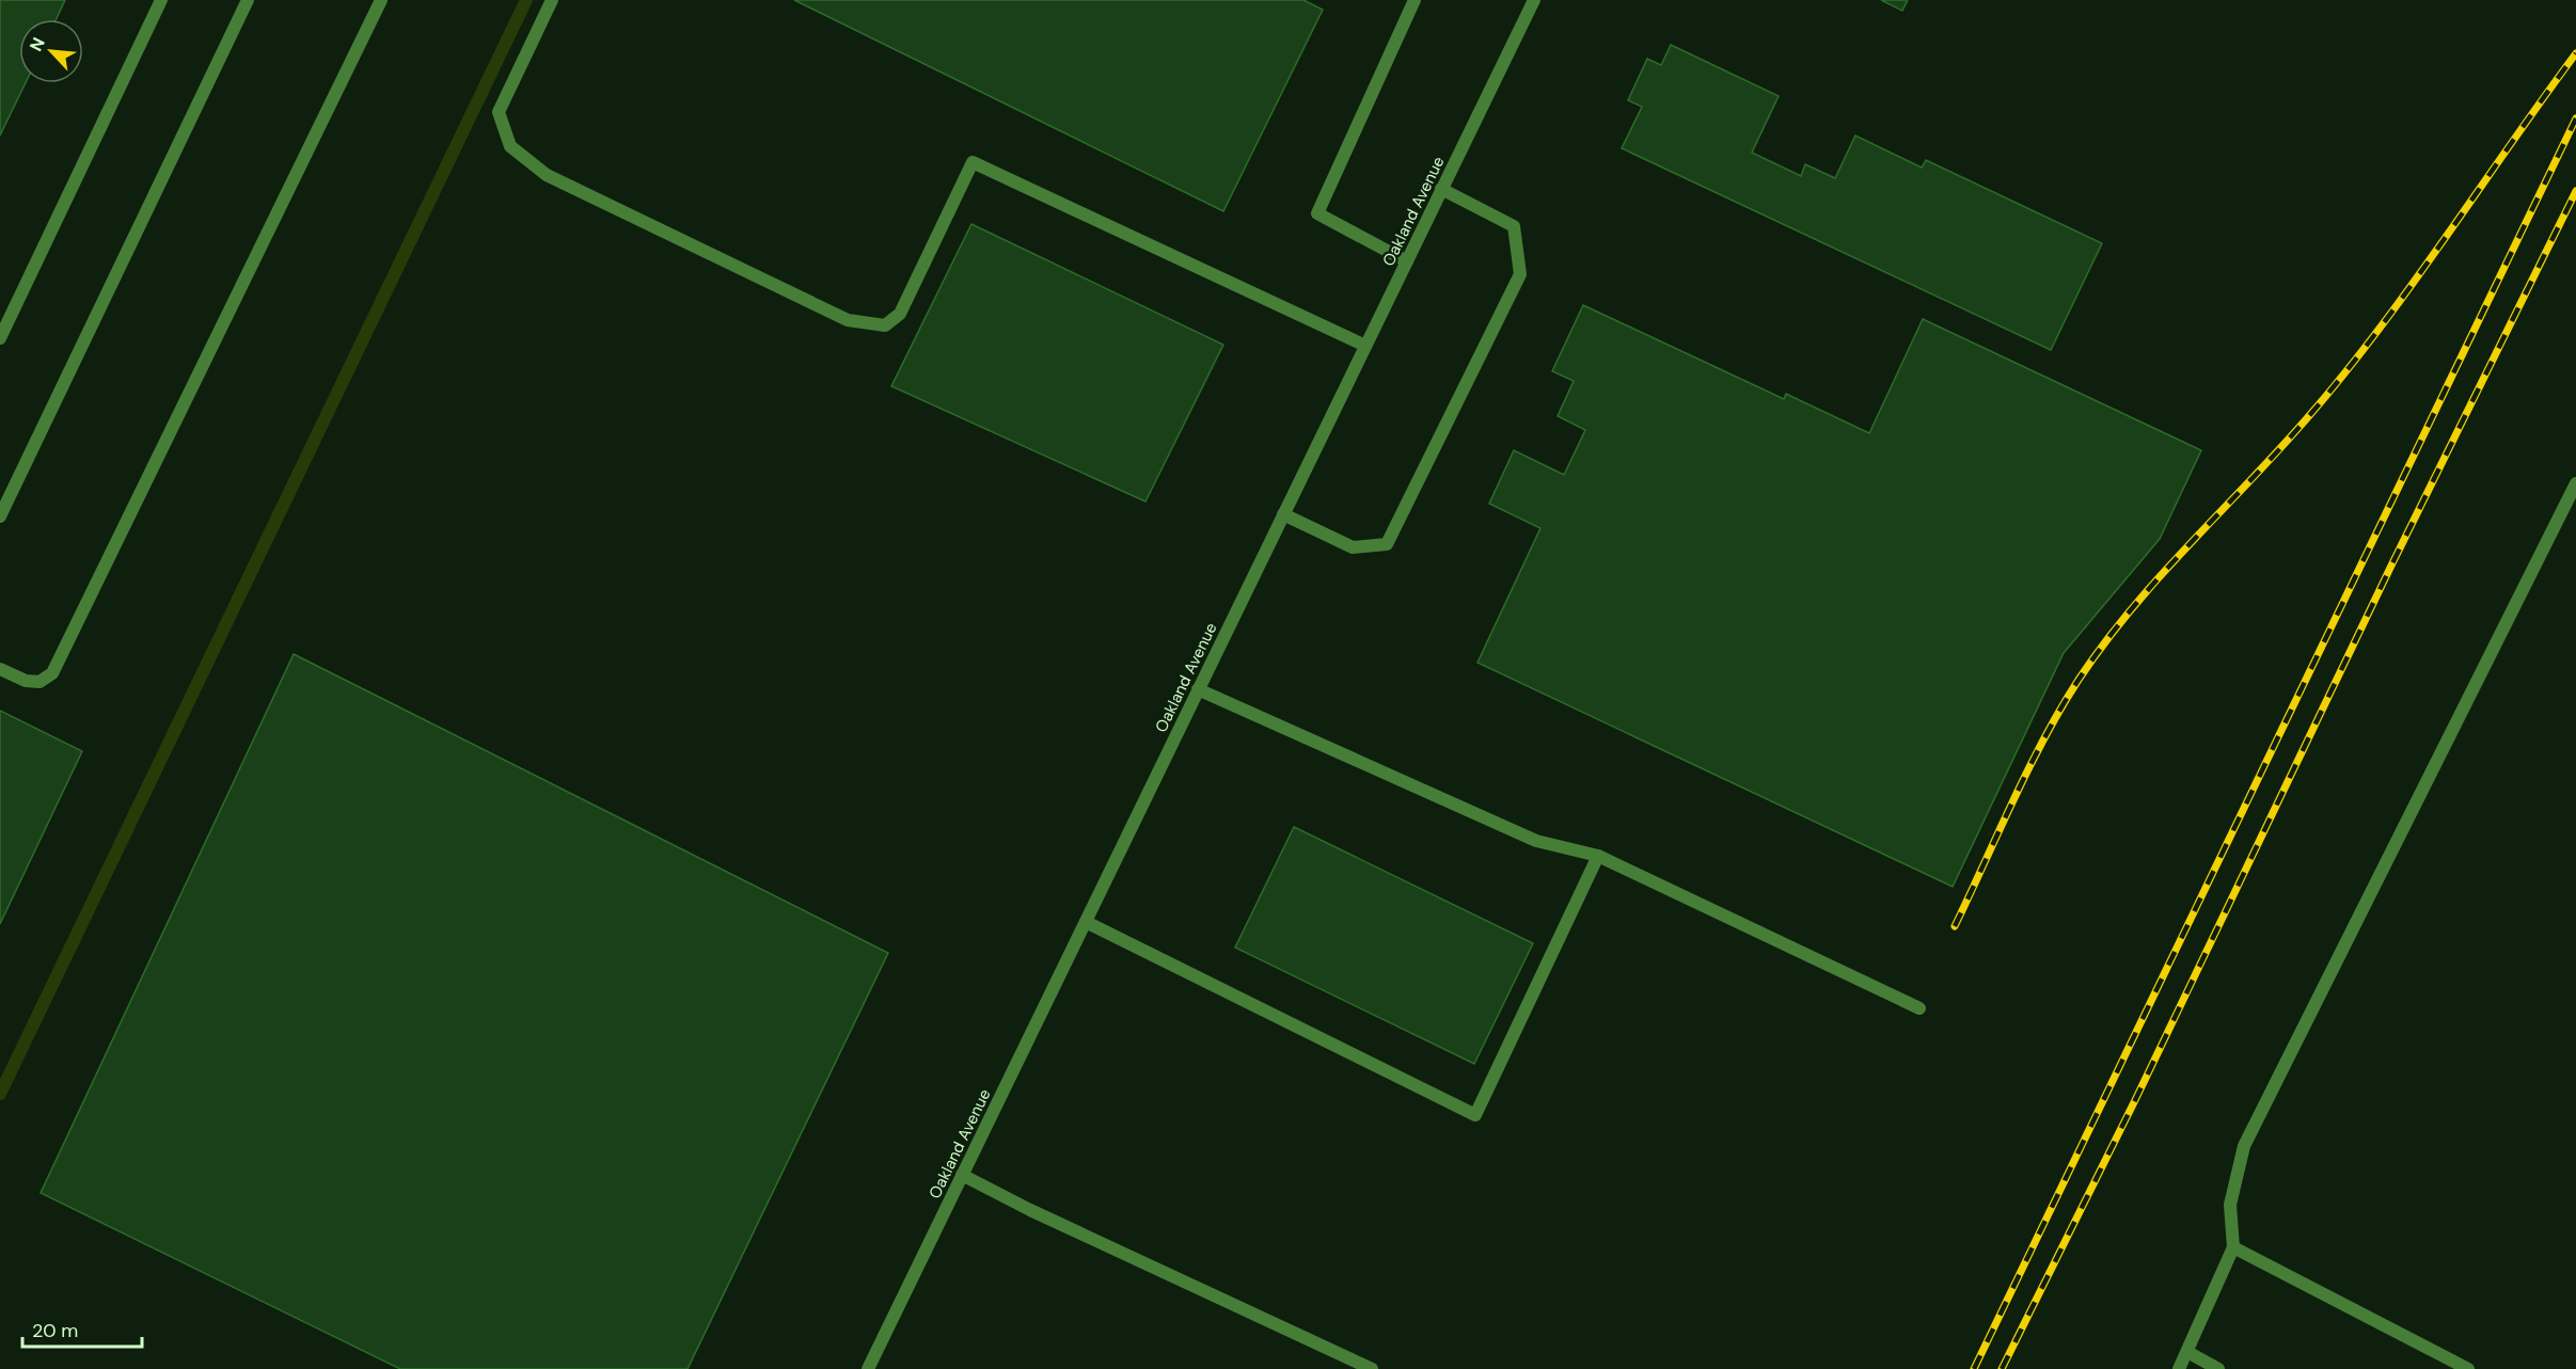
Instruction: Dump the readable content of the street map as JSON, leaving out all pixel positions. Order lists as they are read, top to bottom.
{
  "streets": {
    "street": ["Oakland Avenue"]
  },
  "scale_bar": "20 m",
  "north": "top left"
}
